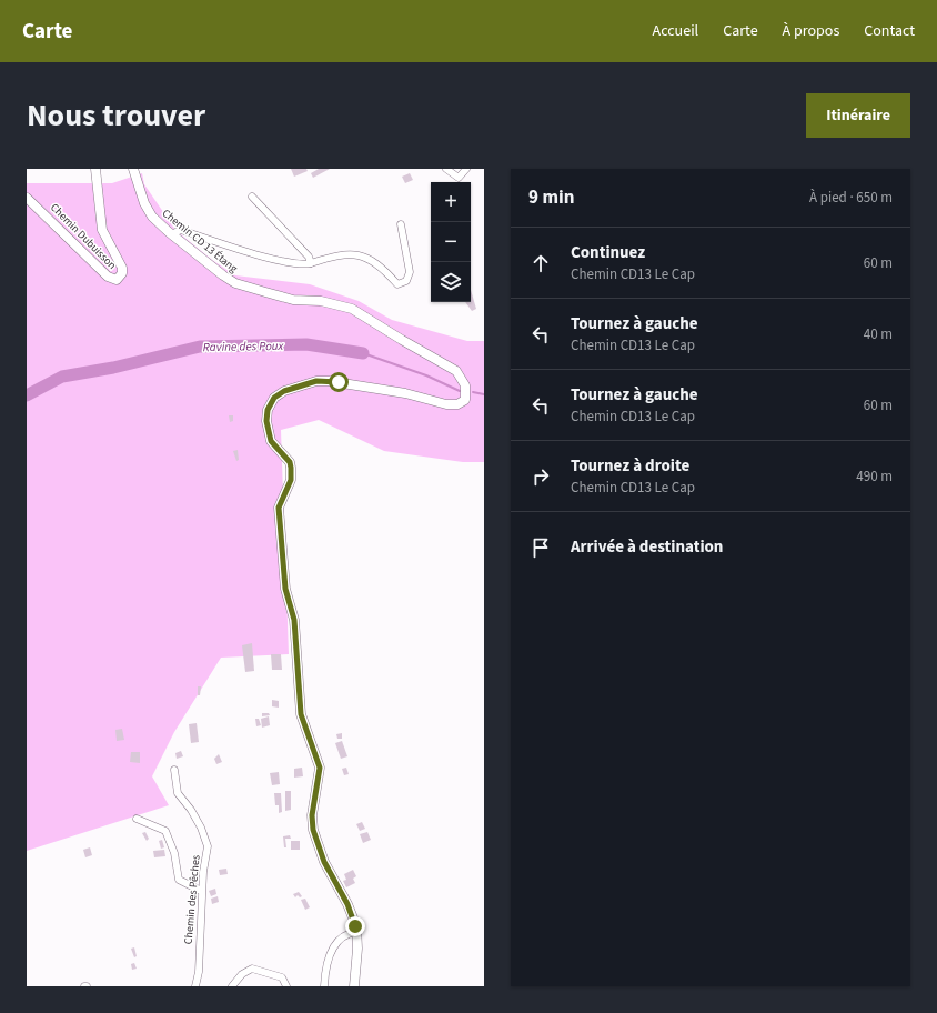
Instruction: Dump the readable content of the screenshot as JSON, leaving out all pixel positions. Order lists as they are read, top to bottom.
{
  "streets": {
    "main road": ["Chemin Dubuisson", "Chemin CD 13 Étang"],
    "street": ["Chemin des Pêches"]
  },
  "water": ["Ravine des Poux"],
  "page": {
    "header": "Carte",
    "nav": [
      "Accueil",
      "Carte",
      "À propos",
      "Contact"
    ],
    "title": "Nous trouver",
    "buttons": "Itinéraire",
    "heading": ["9 min", "À pied · 650 m"],
    "map_buttons": ["+", "−"],
    "list": [
      ["Continuez", "Chemin CD13 Le Cap", "60 m"],
      ["Tournez à gauche", "Chemin CD13 Le Cap", "40 m"],
      ["Tournez à gauche", "Chemin CD13 Le Cap", "60 m"],
      ["Tournez à droite", "Chemin CD13 Le Cap", "490 m"],
      "Arrivée à destination"
    ]
  }
}
